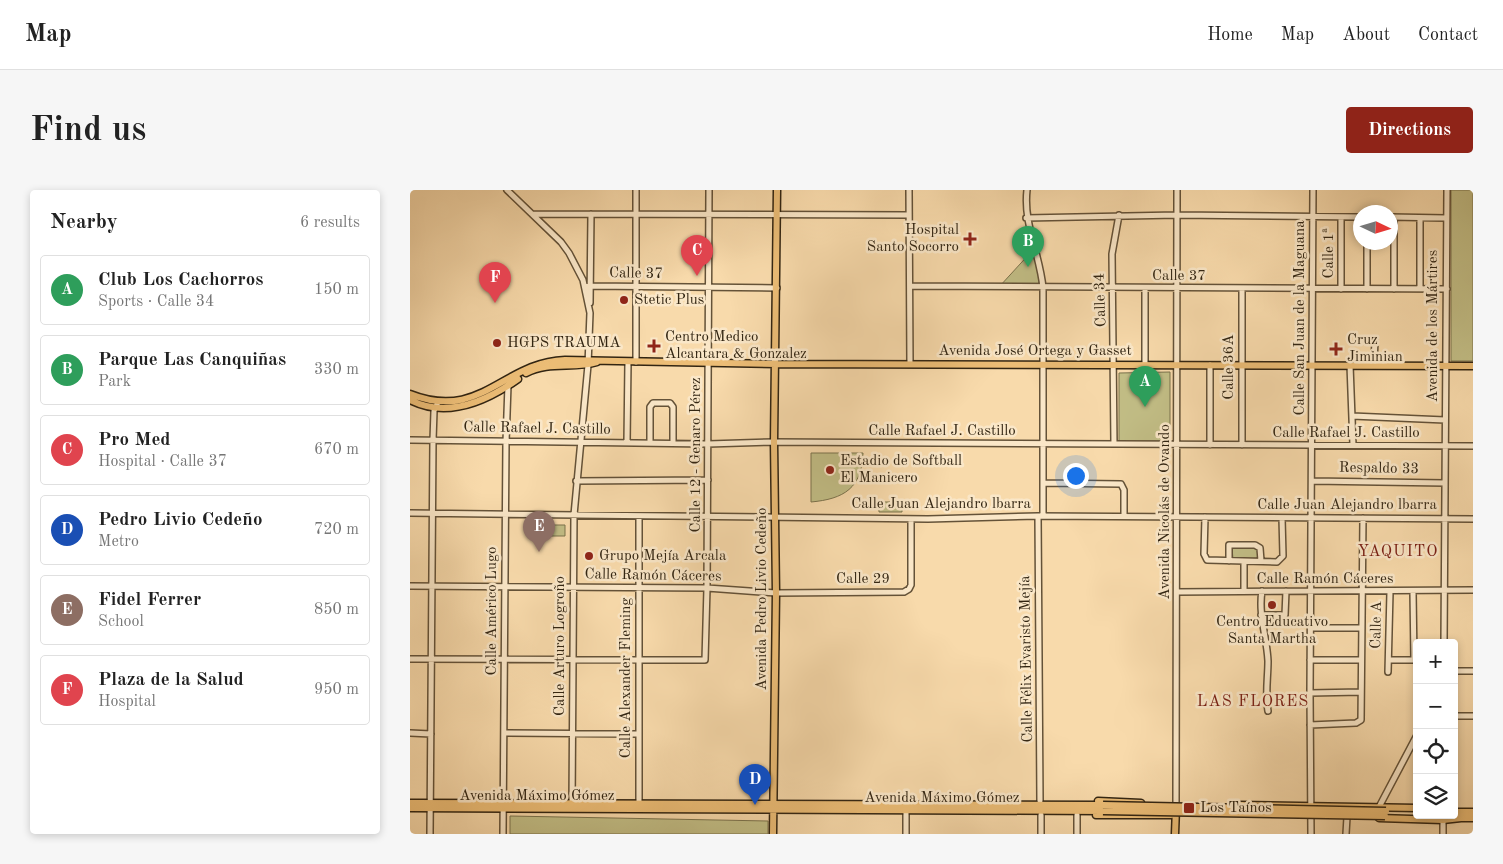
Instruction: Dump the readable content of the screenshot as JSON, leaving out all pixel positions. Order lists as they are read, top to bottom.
{
  "streets": {
    "main road": [
      "Avenida José Ortega y Gasset",
      "Avenida Nicolás de Ovando",
      "Avenida Pedro Livio Cedeño",
      "Avenida Máximo Gómez"
    ],
    "street": [
      "Calle 1ª",
      "Calle 37",
      "Calle 34",
      "Calle San Juan de la Maguana",
      "Avenida de los Mártires",
      "Calle 36A",
      "Calle Rafael J. Castillo",
      "Calle 12 - Genaro Pérez",
      "Respaldo 33",
      "Calle Juan Alejandro lbarra",
      "Calle Ramón Cáceres",
      "Calle 29",
      "Calle Américo Lugo",
      "Calle A",
      "Calle Arturo Logroño",
      "Calle Félix Evaristo Mejía",
      "Calle Alexander Fleming"
    ]
  },
  "crossings": [
    ["Calle 1ª", "Calle 37"],
    ["Calle 37", "Calle 34"],
    ["Calle 37", "Calle San Juan de la Maguana"],
    ["Calle 37", "Avenida de los Mártires"],
    ["Calle 37", "Calle 36A"],
    ["Calle 37", "Calle 12 - Genaro Pérez"],
    ["Calle 37", "Avenida Nicolás de Ovando"],
    ["Calle 37", "Avenida Pedro Livio Cedeño"],
    ["Calle 37", "Calle Arturo Logroño"],
    ["Calle 37", "Calle Félix Evaristo Mejía"],
    ["Calle 34", "Avenida José Ortega y Gasset"],
    ["Calle 34", "Calle Rafael J. Castillo"],
    ["Calle San Juan de la Maguana", "Avenida José Ortega y Gasset"],
    ["Calle San Juan de la Maguana", "Calle Rafael J. Castillo"],
    ["Calle San Juan de la Maguana", "Respaldo 33"],
    ["Calle San Juan de la Maguana", "Calle Juan Alejandro lbarra"],
    ["Calle San Juan de la Maguana", "Calle Ramón Cáceres"],
    ["Avenida de los Mártires", "Avenida José Ortega y Gasset"],
    ["Avenida de los Mártires", "Calle Rafael J. Castillo"],
    ["Avenida de los Mártires", "Respaldo 33"],
    ["Avenida de los Mártires", "Calle Juan Alejandro lbarra"],
    ["Avenida de los Mártires", "Calle Ramón Cáceres"],
    ["Avenida José Ortega y Gasset", "Calle 36A"],
    ["Avenida José Ortega y Gasset", "Calle 12 - Genaro Pérez"],
    ["Avenida José Ortega y Gasset", "Avenida Nicolás de Ovando"],
    ["Avenida José Ortega y Gasset", "Avenida Pedro Livio Cedeño"],
    ["Avenida José Ortega y Gasset", "Calle Américo Lugo"],
    ["Avenida José Ortega y Gasset", "Calle Arturo Logroño"],
    ["Avenida José Ortega y Gasset", "Calle Félix Evaristo Mejía"],
    ["Calle 36A", "Calle Rafael J. Castillo"],
    ["Calle Rafael J. Castillo", "Calle 12 - Genaro Pérez"],
    ["Calle Rafael J. Castillo", "Avenida Nicolás de Ovando"],
    ["Calle Rafael J. Castillo", "Avenida Pedro Livio Cedeño"],
    ["Calle Rafael J. Castillo", "Calle Américo Lugo"],
    ["Calle Rafael J. Castillo", "Calle Arturo Logroño"],
    ["Calle Rafael J. Castillo", "Calle Félix Evaristo Mejía"],
    ["Calle 12 - Genaro Pérez", "Calle Juan Alejandro lbarra"],
    ["Calle 12 - Genaro Pérez", "Calle Ramón Cáceres"],
    ["Calle 12 - Genaro Pérez", "Calle Alexander Fleming"],
    ["Calle Juan Alejandro lbarra", "Avenida Nicolás de Ovando"],
    ["Calle Juan Alejandro lbarra", "Calle 29"],
    ["Calle Juan Alejandro lbarra", "Avenida Pedro Livio Cedeño"],
    ["Calle Juan Alejandro lbarra", "Calle Américo Lugo"],
    ["Calle Juan Alejandro lbarra", "Calle Arturo Logroño"],
    ["Calle Juan Alejandro lbarra", "Calle Félix Evaristo Mejía"],
    ["Calle Juan Alejandro lbarra", "Calle Alexander Fleming"],
    ["Avenida Nicolás de Ovando", "Calle Ramón Cáceres"],
    ["Calle Ramón Cáceres", "Calle 29"],
    ["Calle Ramón Cáceres", "Avenida Pedro Livio Cedeño"],
    ["Calle Ramón Cáceres", "Calle Américo Lugo"],
    ["Calle Ramón Cáceres", "Calle A"],
    ["Calle Ramón Cáceres", "Calle Arturo Logroño"],
    ["Calle Ramón Cáceres", "Calle Alexander Fleming"],
    ["Calle 29", "Avenida Pedro Livio Cedeño"],
    ["Avenida Pedro Livio Cedeño", "Avenida Máximo Gómez"],
    ["Calle Américo Lugo", "Avenida Máximo Gómez"],
    ["Calle Arturo Logroño", "Avenida Máximo Gómez"],
    ["Calle Alexander Fleming", "Avenida Máximo Gómez"]
  ],
  "districts": ["YAQUITO", "LAS FLORES"],
  "places": {
    "health": ["Hospital Santo Socorro", "Centro Medico Alcantara & Gonzalez", "Cruz Jiminian"],
    "other": [
      "Stetic Plus",
      "HGPS TRAUMA",
      "Estadio de Softball El Manicero",
      "Grupo Mejía Arcala",
      "Centro Educativo Santa Martha"
    ],
    "transit": ["Los Taínos"]
  },
  "north": "right",
  "page": {
    "header": "Map",
    "nav": [
      "Home",
      "Map",
      "About",
      "Contact"
    ],
    "buttons": "Directions",
    "title": "Find us",
    "heading": ["Nearby", "6 results"],
    "pins": [
      "B",
      "C",
      "F",
      "A",
      "E",
      "D"
    ],
    "list": [
      {
        "mark": "A",
        "name": "Club Los Cachorros",
        "note": "Sports · Calle 34",
        "value": "150 m"
      },
      {
        "mark": "B",
        "name": "Parque Las Canquiñas",
        "note": "Park",
        "value": "330 m"
      },
      {
        "mark": "C",
        "name": "Pro Med",
        "note": "Hospital · Calle 37",
        "value": "670 m"
      },
      {
        "mark": "D",
        "name": "Pedro Livio Cedeño",
        "note": "Metro",
        "value": "720 m"
      },
      {
        "mark": "E",
        "name": "Fidel Ferrer",
        "note": "School",
        "value": "850 m"
      },
      {
        "mark": "F",
        "name": "Plaza de la Salud",
        "note": "Hospital",
        "value": "950 m"
      }
    ],
    "map_buttons": ["+", "−"]
  }
}
